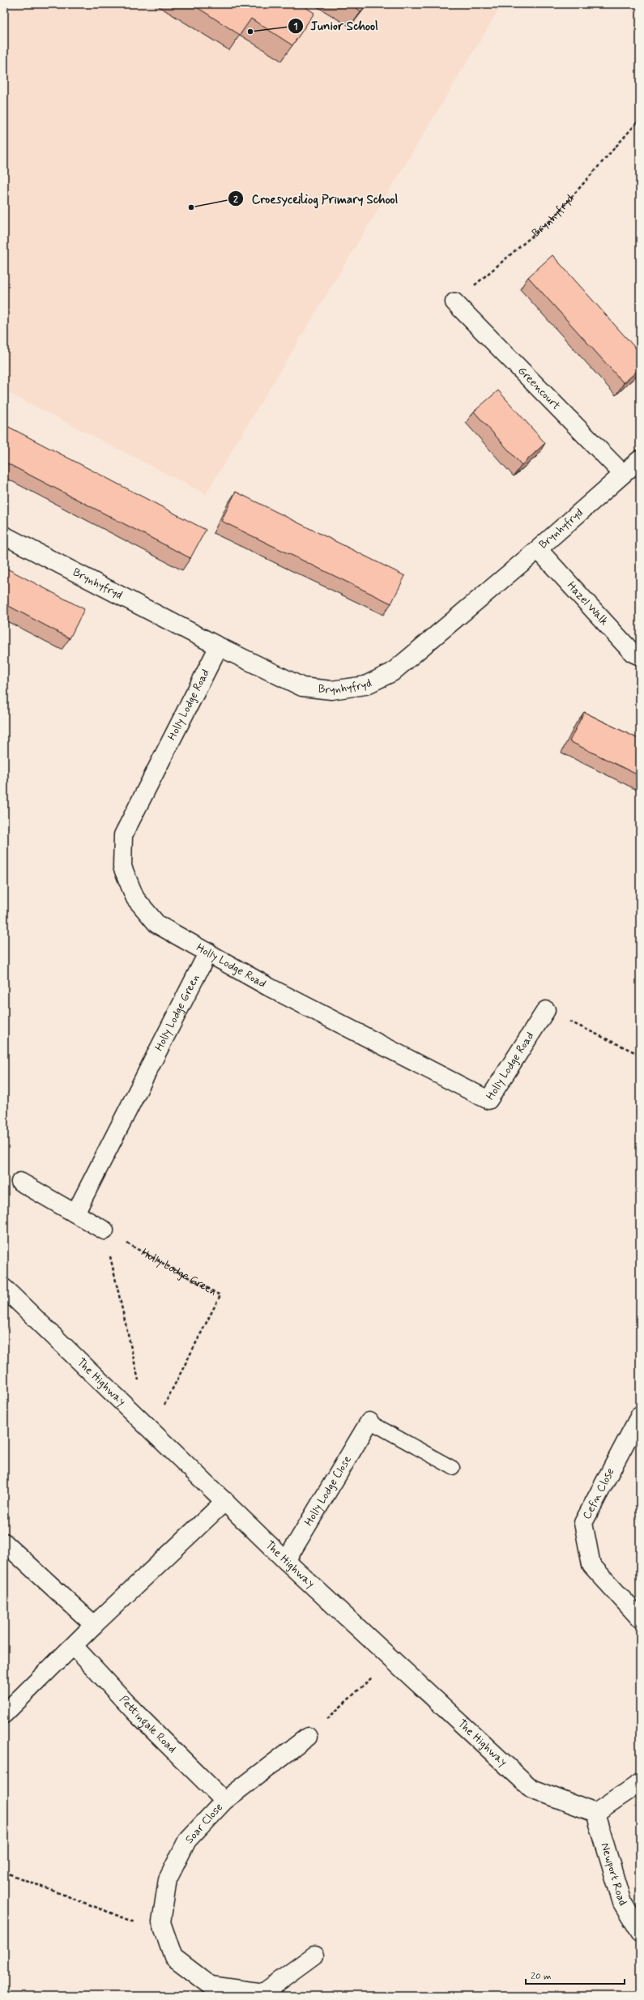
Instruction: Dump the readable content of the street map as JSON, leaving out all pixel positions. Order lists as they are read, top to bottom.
{
  "streets": {
    "street": [
      "Brynhyfryd",
      "Greencourt",
      "Hazel Walk",
      "Holly Lodge Road",
      "Holly Lodge Green",
      "The Highway",
      "Holly Lodge Close",
      "Cefn Close",
      "Pettingale Road",
      "Soar Close",
      "Newport Road"
    ]
  },
  "crossings": [
    ["Brynhyfryd", "Greencourt"],
    ["Brynhyfryd", "Hazel Walk"],
    ["Brynhyfryd", "Holly Lodge Road"],
    ["Holly Lodge Road", "Holly Lodge Green"],
    ["Holly Lodge Green", "The Highway"],
    ["The Highway", "Holly Lodge Close"],
    ["The Highway", "Newport Road"],
    ["Pettingale Road", "Soar Close"]
  ],
  "places": ["Junior School", "Croesyceiliog Primary School"],
  "scale_bar": "20 m"
}
